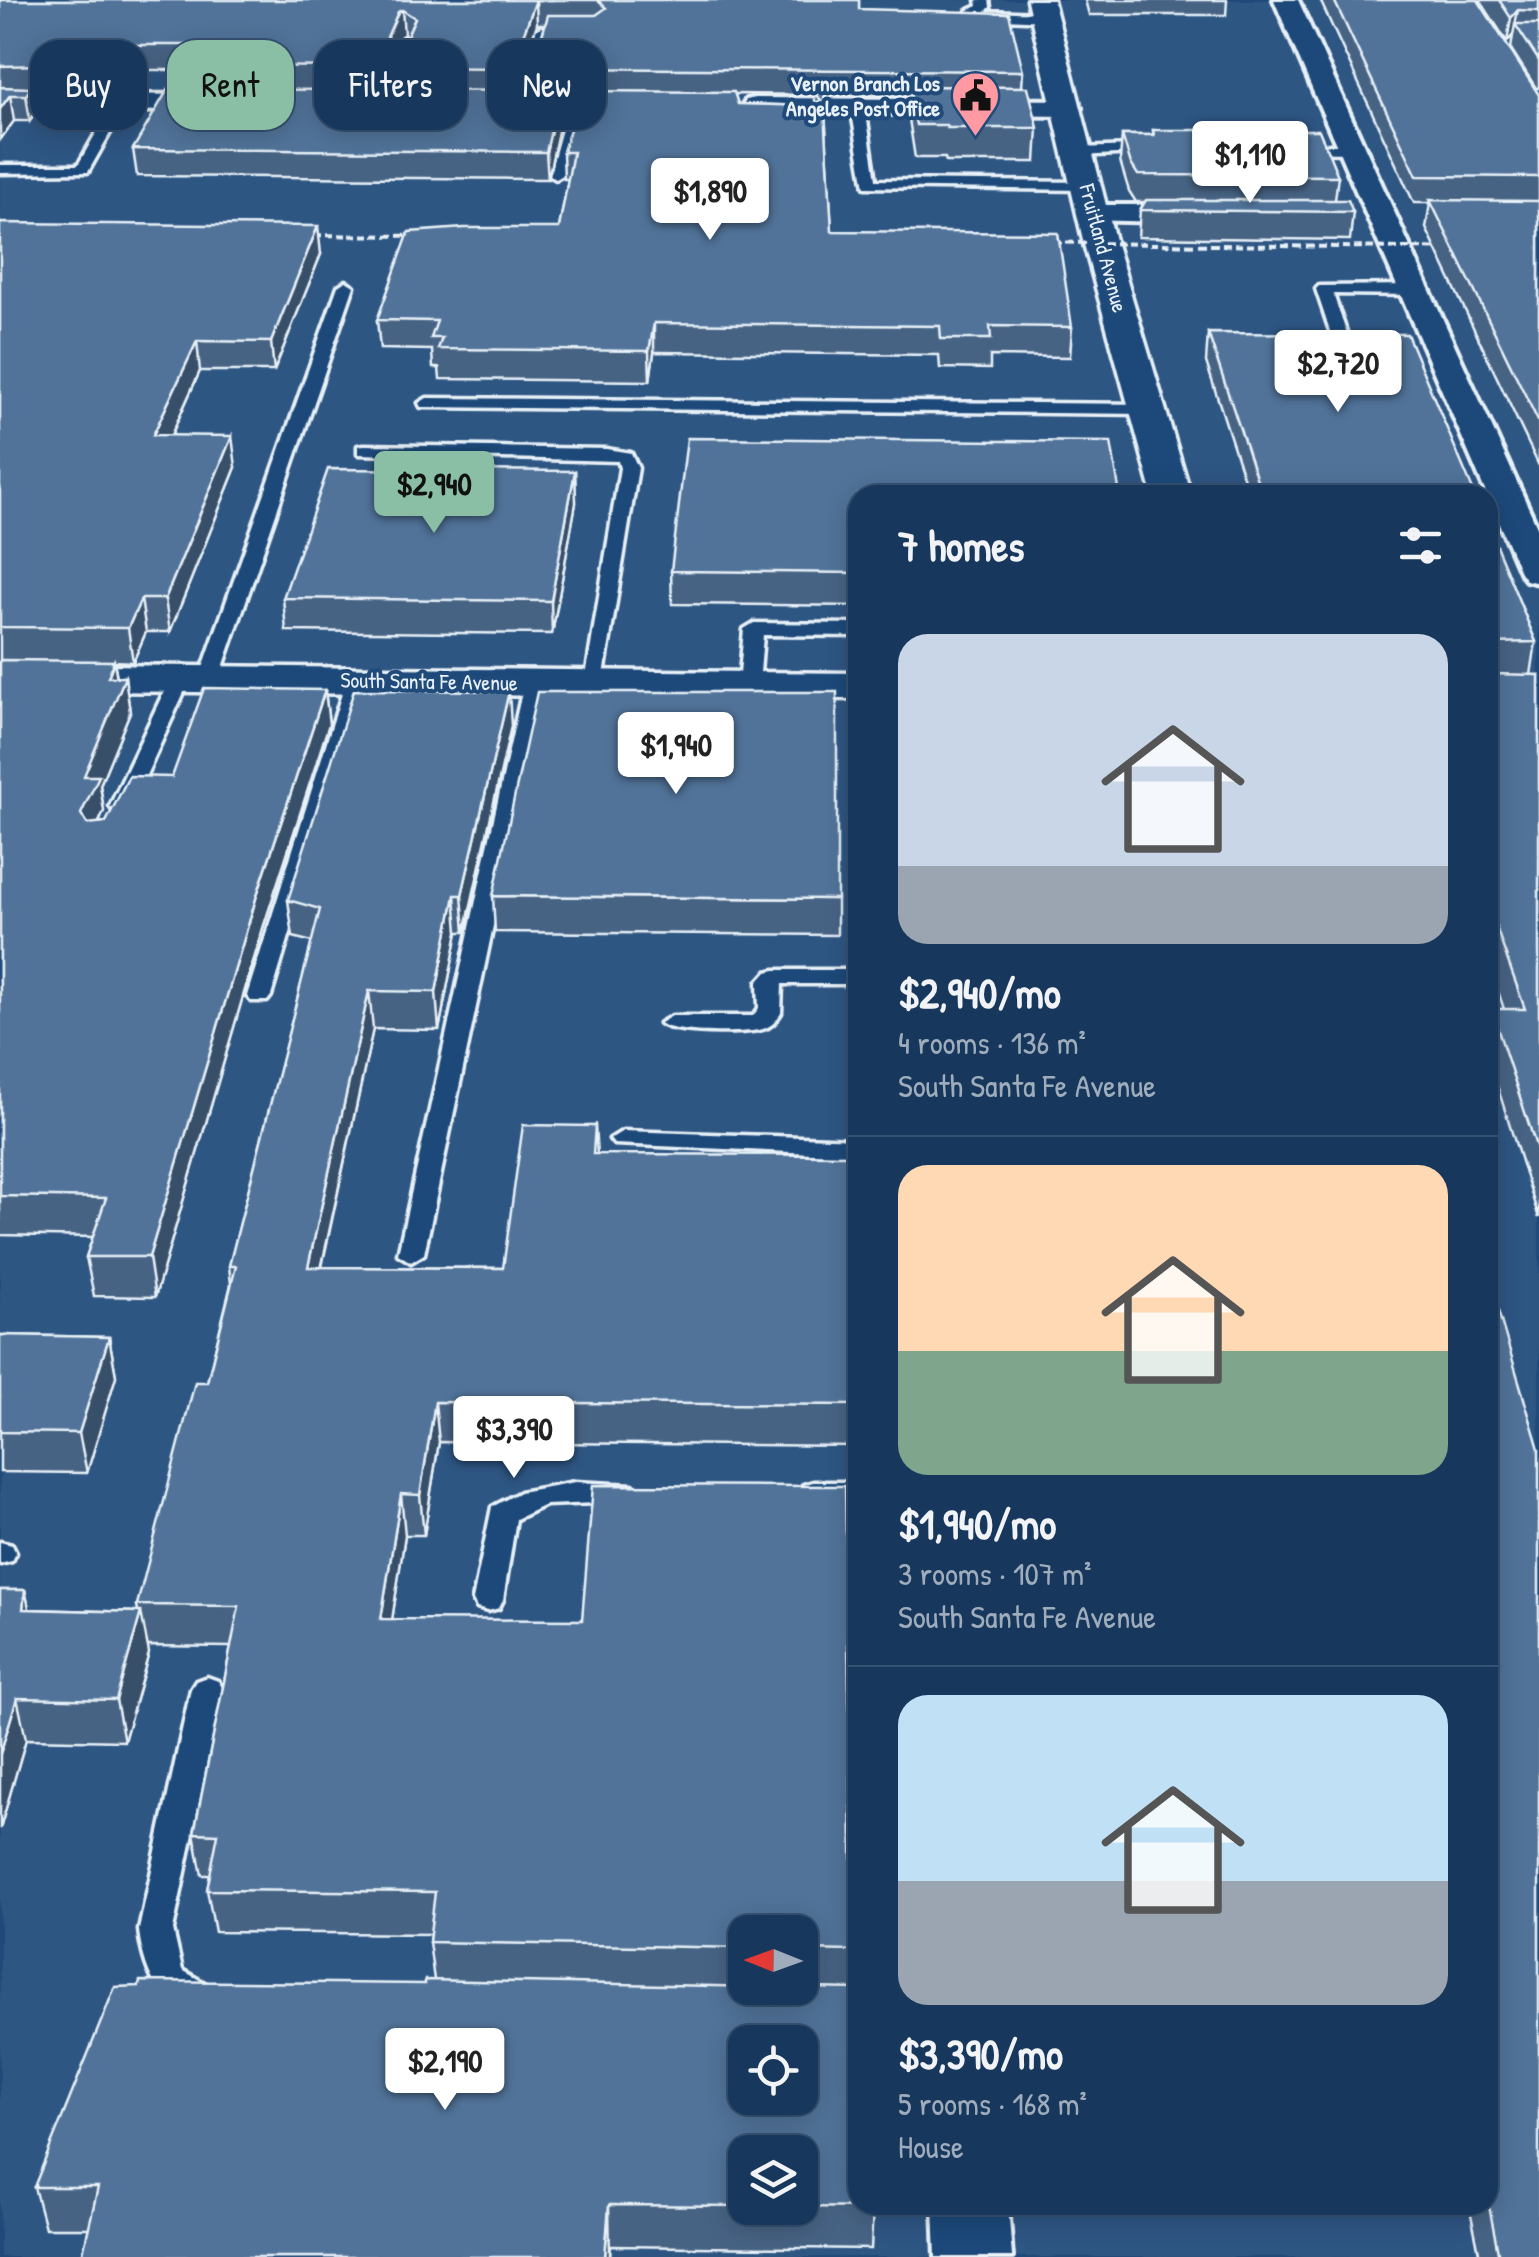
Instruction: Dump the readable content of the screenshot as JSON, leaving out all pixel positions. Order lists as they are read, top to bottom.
{
  "streets": {
    "street": ["Fruitland Avenue", "South Santa Fe Avenue"]
  },
  "places": {
    "public building": ["Vernon Branch Los Angeles Post Office"]
  },
  "north": "left",
  "page": {
    "chip": [
      "Buy",
      "Rent",
      "Filters",
      "New"
    ],
    "price": [
      "$1,110",
      "$1,890",
      "$2,720",
      "$2,940",
      "$1,940",
      "$3,390",
      "$2,190"
    ],
    "heading": "7 homes",
    "list": [
      {
        "name": "$2,940/mo",
        "note": "4 rooms · 136 m² · South Santa Fe Avenue"
      },
      {
        "name": "$1,940/mo",
        "note": "3 rooms · 107 m² · South Santa Fe Avenue"
      },
      {
        "name": "$3,390/mo",
        "note": "5 rooms · 168 m² · House"
      }
    ]
  }
}
